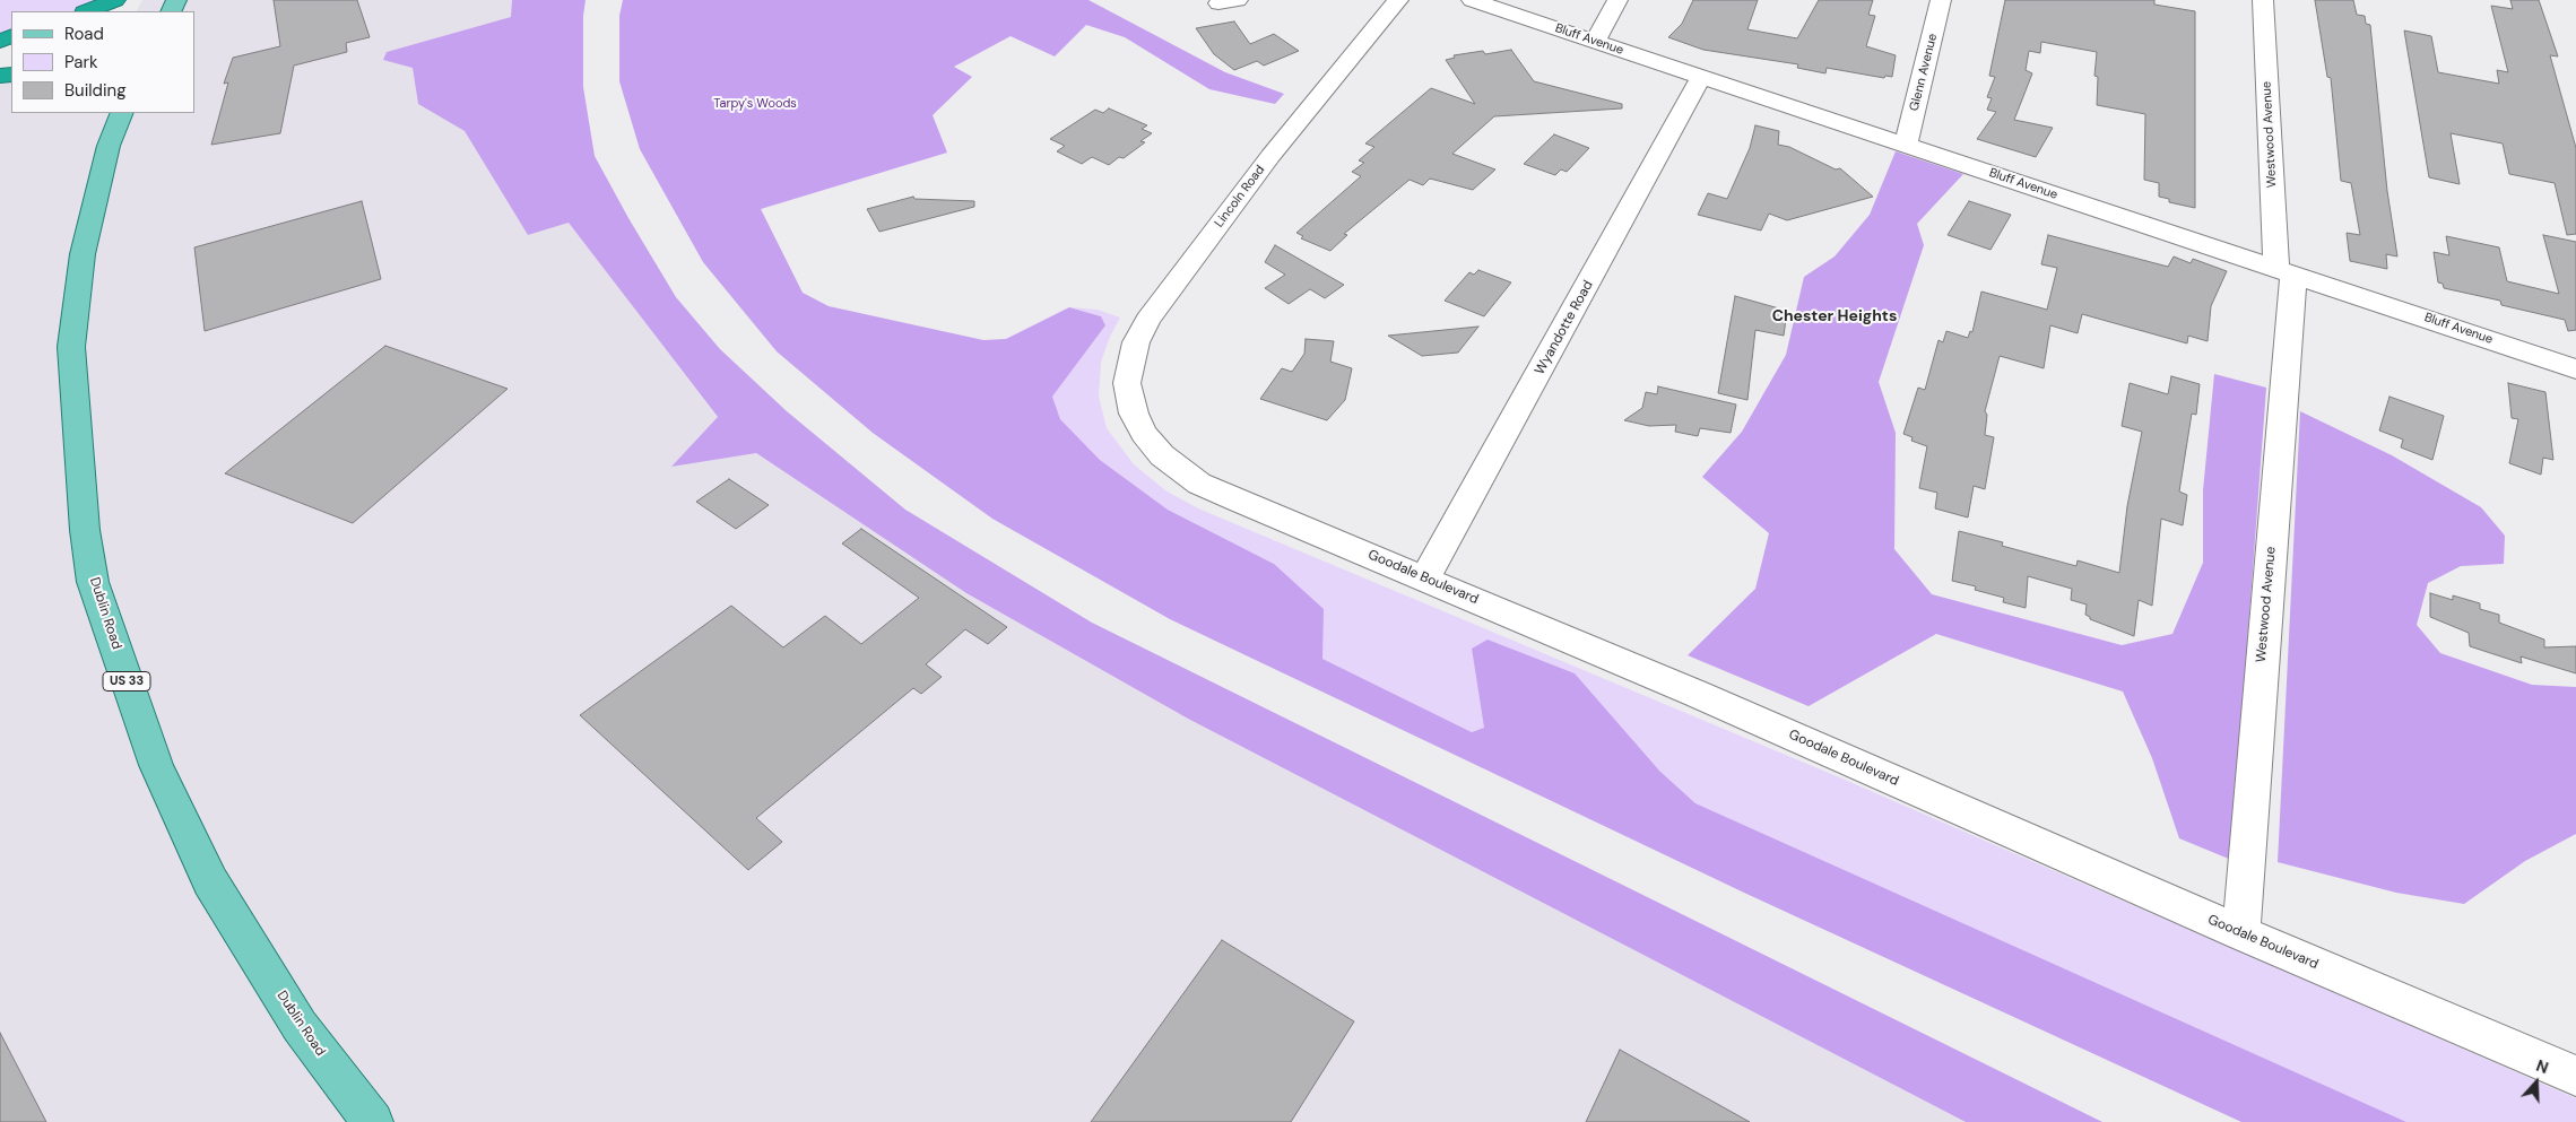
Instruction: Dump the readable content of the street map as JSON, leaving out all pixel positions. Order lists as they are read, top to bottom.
{
  "streets": {
    "main road": ["Dublin Road", "US 33"],
    "street": [
      "Bluff Avenue",
      "Glenn Avenue",
      "Westwood Avenue",
      "Lincoln Road",
      "Wyandotte Road",
      "Goodale Boulevard"
    ]
  },
  "crossings": [
    ["Bluff Avenue", "Glenn Avenue"],
    ["Bluff Avenue", "Westwood Avenue"],
    ["Bluff Avenue", "Wyandotte Road"],
    ["Westwood Avenue", "Goodale Boulevard"],
    ["Lincoln Road", "Goodale Boulevard"],
    ["Wyandotte Road", "Goodale Boulevard"]
  ],
  "districts": ["Chester Heights"],
  "parks": ["Tarpy's Woods"],
  "legend": ["Road", "Park", "Building"],
  "north": "top"
}
